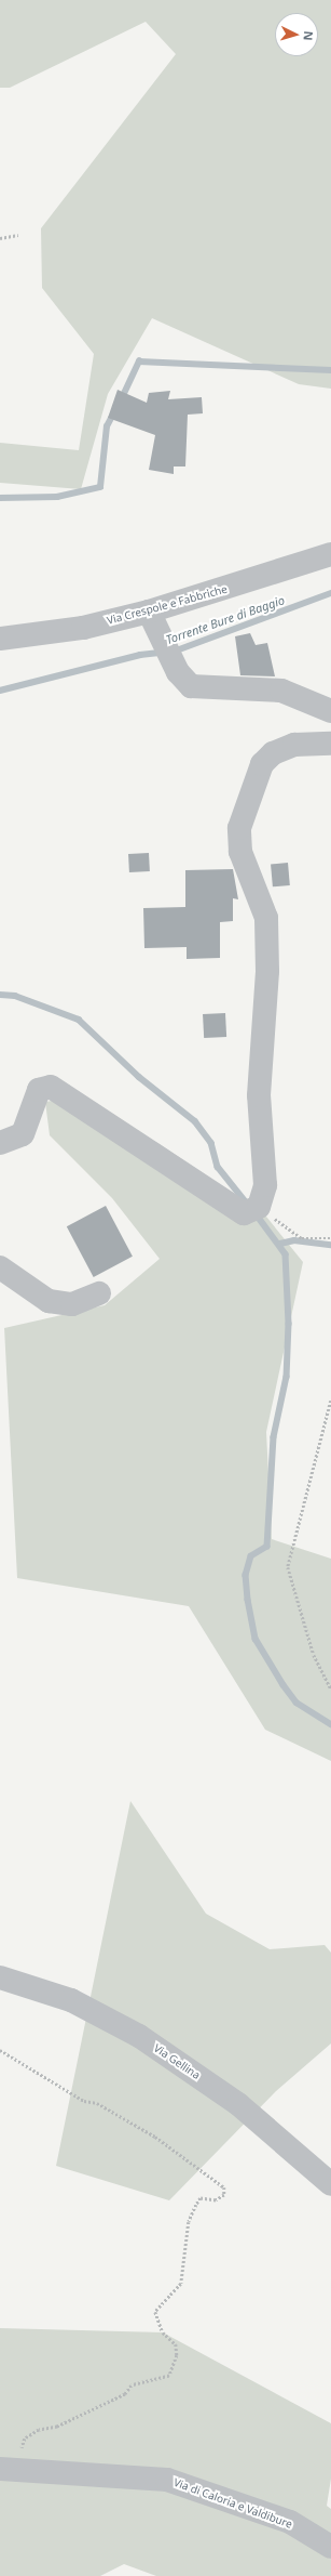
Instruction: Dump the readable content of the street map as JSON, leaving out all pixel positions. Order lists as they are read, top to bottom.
{
  "streets": {
    "street": ["Via Crespole e Fabbriche", "Via Gellina", "Via di Caloria e Valdibure"]
  },
  "water": ["Torrente Bure di Baggio"],
  "north": "right"
}
